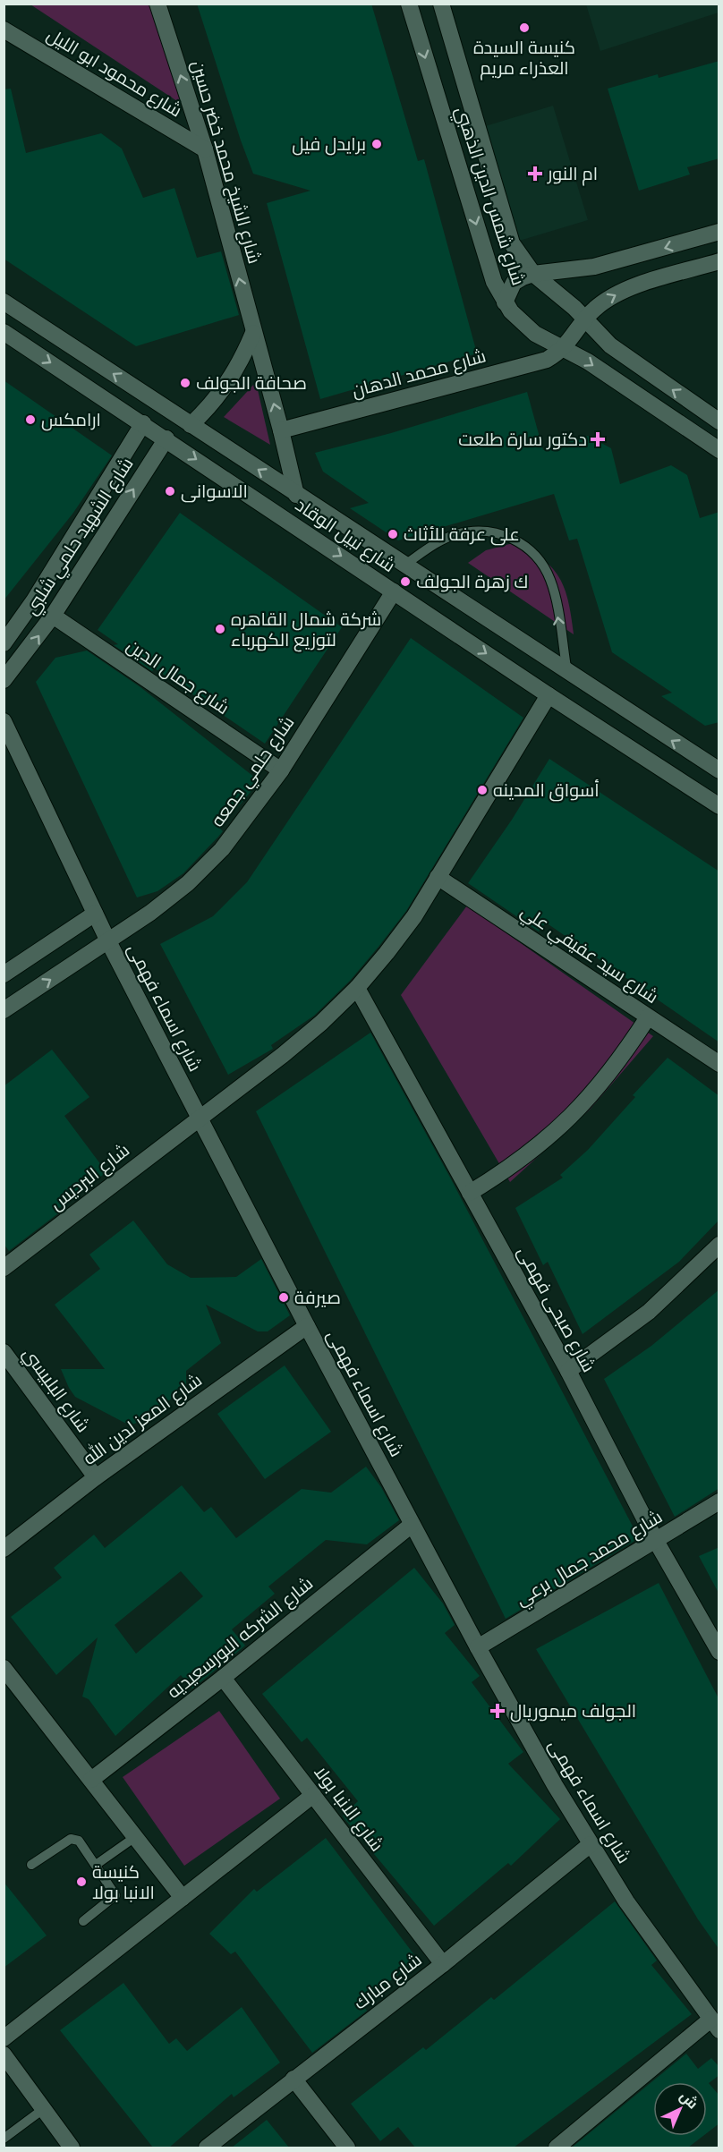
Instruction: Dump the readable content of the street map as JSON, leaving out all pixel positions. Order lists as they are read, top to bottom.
{
  "streets": {
    "street": [
      "شارع محمود ابو الليل",
      "شارع الشيخ محمد خضر حسين",
      "شارع شمس الدين الذهبي",
      "شارع محمد الدهان",
      "شارع نبيل الوقاد",
      "شارع الشهيد حلمي شلبي",
      "شارع جمال الدين",
      "شارع حلمي جمعه",
      "شارع سيد عفيفي علي",
      "شارع اسماء فهمى",
      "شارع البرديس",
      "شارع صبحى فهمى",
      "شارع البلبيسي",
      "شارع المعز لدين الله",
      "شارع محمد جمال برعي",
      "شارع الشركه البورسعيديه",
      "شارع الانبا بولا",
      "شارع مبارك"
    ]
  },
  "crossings": [
    ["شارع محمود ابو الليل", "شارع الشيخ محمد خضر حسين"],
    ["شارع الشيخ محمد خضر حسين", "شارع محمد الدهان"],
    ["شارع الشيخ محمد خضر حسين", "شارع نبيل الوقاد"],
    ["شارع شمس الدين الذهبي", "شارع محمد الدهان"],
    ["شارع نبيل الوقاد", "شارع الشهيد حلمي شلبي"],
    ["شارع نبيل الوقاد", "شارع حلمي جمعه"],
    ["شارع نبيل الوقاد", "شارع البرديس"],
    ["شارع الشهيد حلمي شلبي", "شارع جمال الدين"],
    ["شارع جمال الدين", "شارع حلمي جمعه"],
    ["شارع حلمي جمعه", "شارع اسماء فهمى"],
    ["شارع سيد عفيفي علي", "شارع البرديس"],
    ["شارع اسماء فهمى", "شارع البرديس"],
    ["شارع اسماء فهمى", "شارع المعز لدين الله"],
    ["شارع اسماء فهمى", "شارع محمد جمال برعي"],
    ["شارع اسماء فهمى", "شارع الشركه البورسعيديه"],
    ["شارع اسماء فهمى", "شارع مبارك"],
    ["شارع البرديس", "شارع صبحى فهمى"],
    ["شارع صبحى فهمى", "شارع محمد جمال برعي"],
    ["شارع البلبيسي", "شارع المعز لدين الله"],
    ["شارع الشركه البورسعيديه", "شارع الانبا بولا"],
    ["شارع الانبا بولا", "شارع مبارك"]
  ],
  "one_way": ["شارع الشيخ محمد خضر حسين"],
  "places": {
    "other": [
      "كنيسة السيدة العذراء مريم",
      "برايدل فيل",
      "صحافة الجولف",
      "ارامكس",
      "الاسوانى",
      "على عرفة للأثاث",
      "ك زهرة الجولف",
      "شركة شمال القاهره لتوزيع الكهرباء",
      "أسواق المدينه",
      "صيرفة",
      "كنيسة الانبا بولا"
    ],
    "health": ["ام النور", "دكتور سارة طلعت", "الجولف ميموريال"]
  },
  "north": "top right"
}
